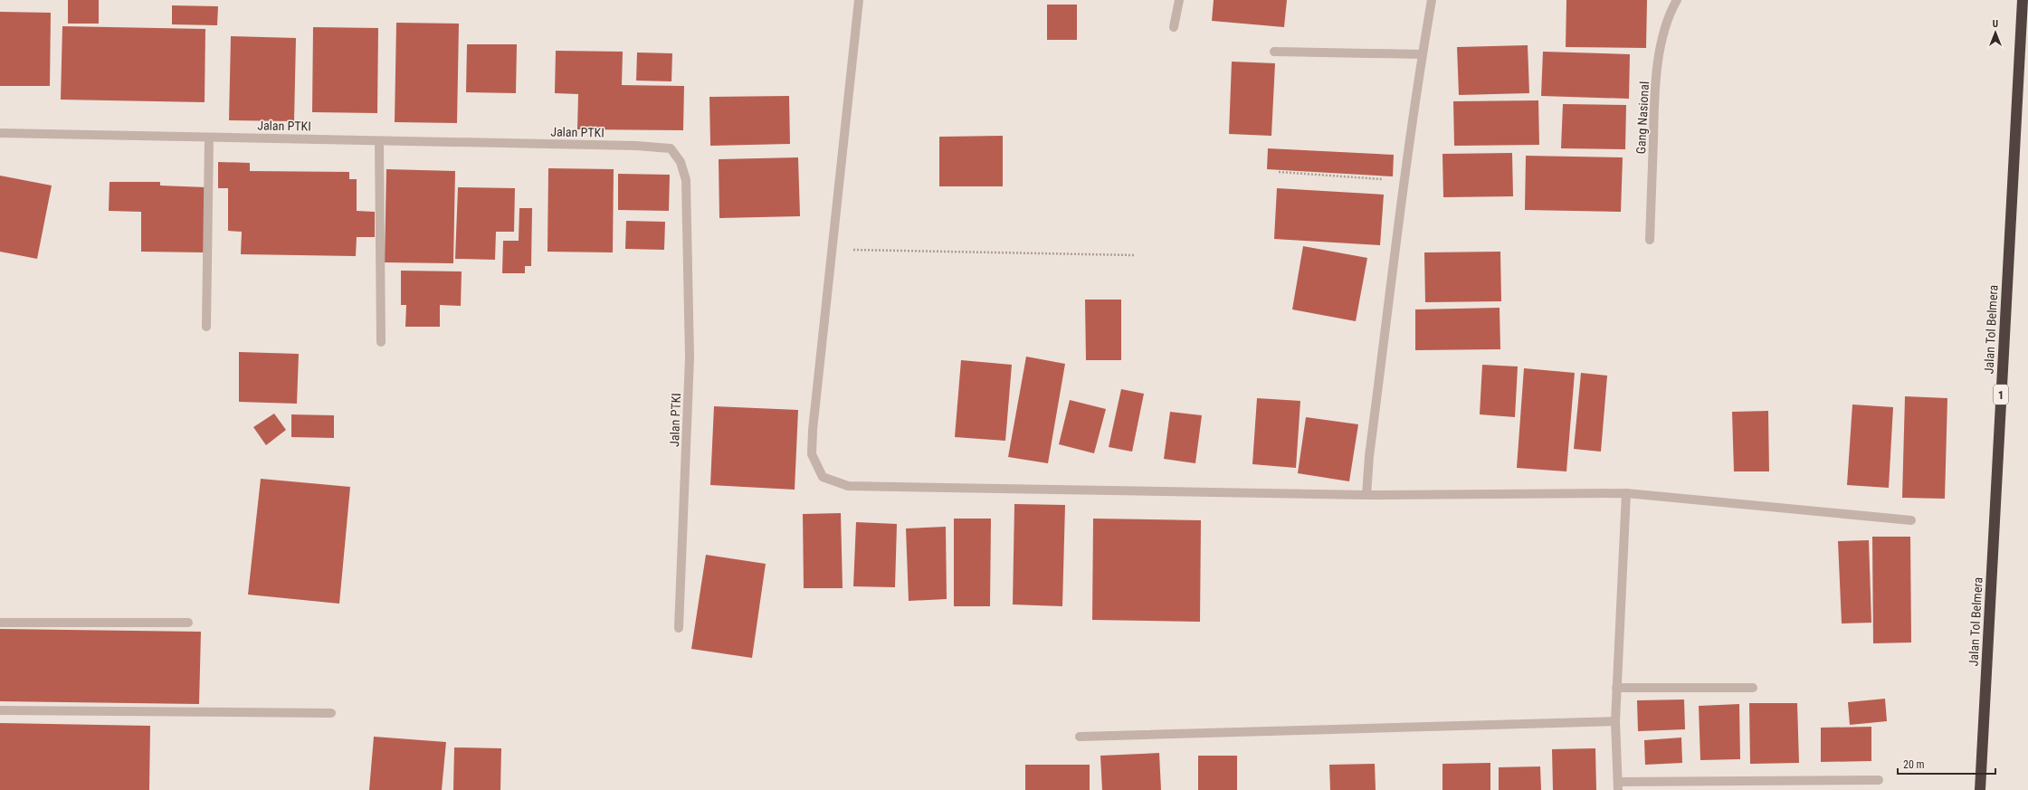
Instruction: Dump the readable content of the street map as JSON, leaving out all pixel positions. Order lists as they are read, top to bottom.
{
  "streets": {
    "highway": ["Jalan Tol Belmera", "1"],
    "street": ["Gang Nasional", "Jalan PTKI"]
  },
  "scale_bar": "20 m",
  "north": "top"
}
